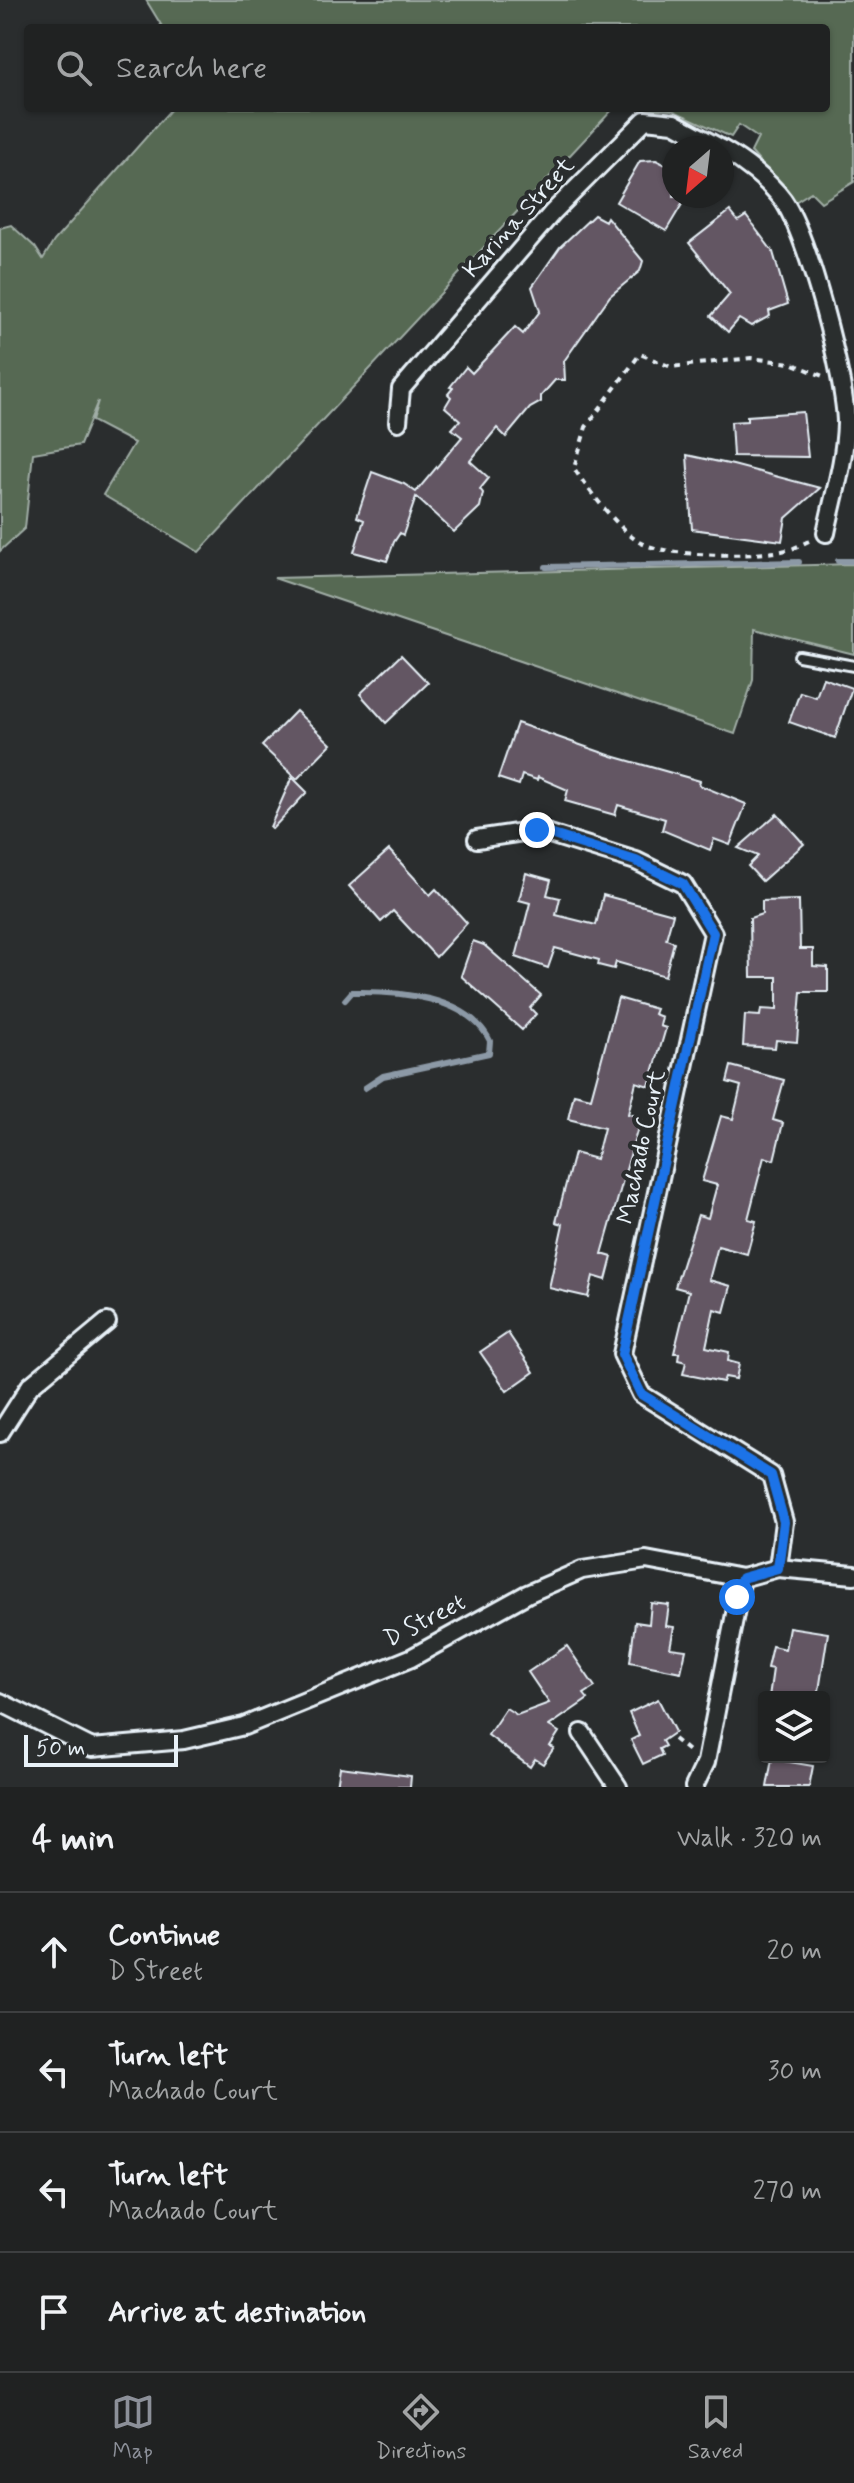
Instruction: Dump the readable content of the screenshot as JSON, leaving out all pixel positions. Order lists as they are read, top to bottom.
{
  "streets": {
    "street": ["Karina Street", "Machado Court", "D Street"]
  },
  "scale_bar": "50 m",
  "north": "bottom left",
  "page": {
    "search": "Search here",
    "scale": "50 m",
    "heading": ["4 min", "Walk · 320 m"],
    "list": [
      ["Continue", "D Street", "20 m"],
      ["Turn left", "Machado Court", "30 m"],
      ["Turn left", "Machado Court", "270 m"],
      "Arrive at destination"
    ],
    "nav": ["Map", "Directions", "Saved"]
  }
}
